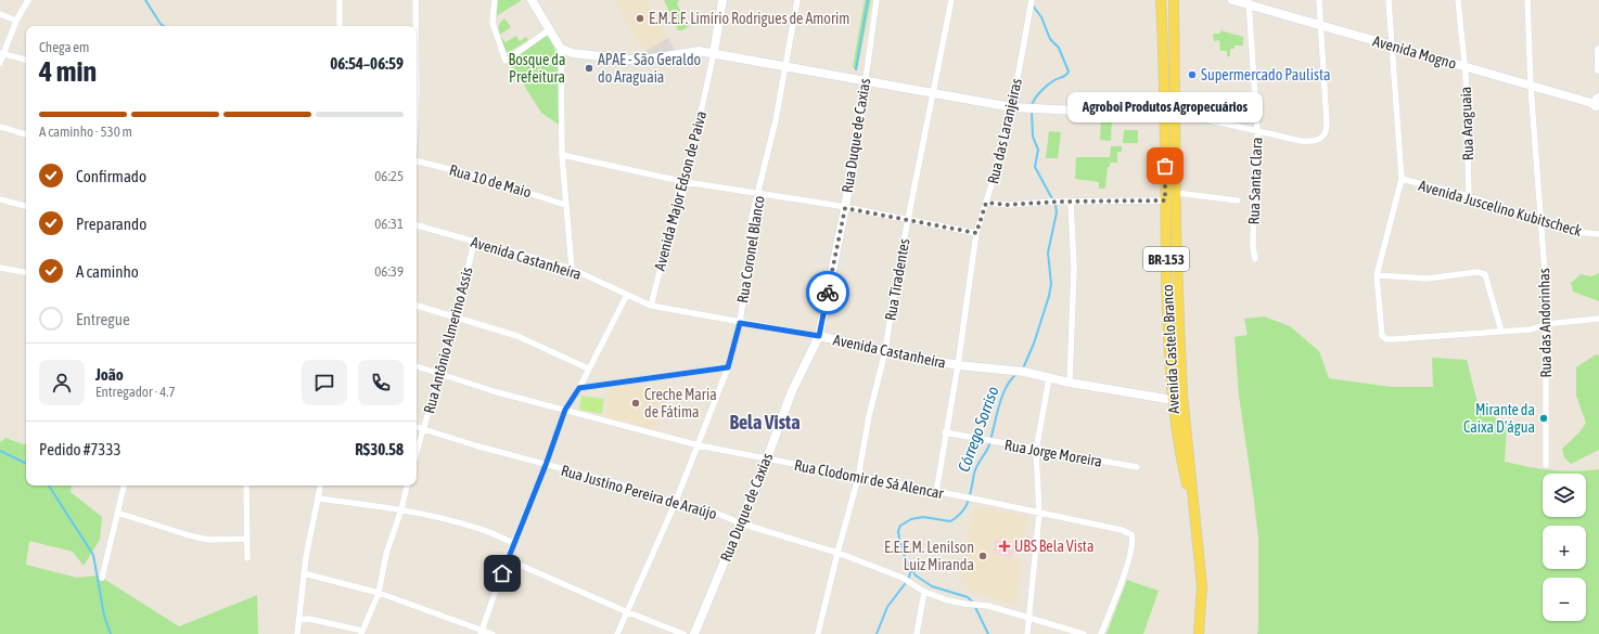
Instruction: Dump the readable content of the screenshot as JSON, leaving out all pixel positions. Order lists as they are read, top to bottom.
{
  "streets": {
    "main road": ["BR-153", "Avenida Castelo Branco"],
    "street": [
      "Avenida Mogno",
      "Rua Araguaia",
      "Rua das Laranjeiras",
      "Rua Duque de Caxias",
      "Rua 10 de Maio",
      "Rua Santa Clara",
      "Avenida Major Edson de Paiva",
      "Avenida Juscelino Kubitscheck",
      "Rua Coronel Blanco",
      "Avenida Castanheira",
      "Rua Tiradentes",
      "Rua das Andorinhas",
      "Rua Antônio Almerino Assis",
      "Rua Jorge Moreira",
      "Rua Clodomir de Sá Alencar",
      "Rua Justino Pereira de Araújo"
    ]
  },
  "crossings": [
    ["Avenida Mogno", "Rua Araguaia"],
    ["Avenida Mogno", "Rua Santa Clara"],
    ["Avenida Mogno", "Rua das Andorinhas"],
    ["Rua Araguaia", "Avenida Juscelino Kubitscheck"],
    ["Rua das Laranjeiras", "Avenida Castanheira"],
    ["Rua das Laranjeiras", "Rua Jorge Moreira"],
    ["Rua das Laranjeiras", "Rua Clodomir de Sá Alencar"],
    ["Rua Duque de Caxias", "Avenida Castanheira"],
    ["Rua Duque de Caxias", "Rua Clodomir de Sá Alencar"],
    ["Rua Duque de Caxias", "Rua Justino Pereira de Araújo"],
    ["Avenida Major Edson de Paiva", "Avenida Castanheira"],
    ["Avenida Juscelino Kubitscheck", "Rua das Andorinhas"],
    ["Rua Coronel Blanco", "Avenida Castanheira"],
    ["Rua Coronel Blanco", "Rua Clodomir de Sá Alencar"],
    ["Rua Coronel Blanco", "Rua Justino Pereira de Araújo"],
    ["Avenida Castanheira", "Rua Tiradentes"],
    ["Avenida Castanheira", "Rua Antônio Almerino Assis"],
    ["Avenida Castanheira", "Avenida Castelo Branco"],
    ["Rua Tiradentes", "Rua Clodomir de Sá Alencar"],
    ["Rua Tiradentes", "Rua Justino Pereira de Araújo"],
    ["Rua Antônio Almerino Assis", "Rua Clodomir de Sá Alencar"],
    ["Rua Antônio Almerino Assis", "Rua Justino Pereira de Araújo"]
  ],
  "districts": ["Bela Vista"],
  "water": ["Córrego Sorriso"],
  "parks": ["Bosque da Prefeitura"],
  "places": {
    "other": [
      "E.M.E.F. Limírio Rodrigues de Amorim",
      "APAE - São Geraldo do Araguaia",
      "Supermercado Paulista",
      "Agroboi Produtos Agropecuários",
      "Creche Maria de Fátima",
      "Mirante da Caixa D'água",
      "E.E.E.M. Lenilson Luiz Miranda"
    ],
    "health": ["UBS Bela Vista"]
  },
  "page": {
    "heading": ["4 min", "Chega em", "06:54–06:59"],
    "panel": [
      "João",
      "Entregador · 4.7",
      "Pedido #7333",
      "R$30.58"
    ],
    "bubble": "Agroboi Produtos Agropecuários",
    "bar": "A caminho · 530 m",
    "list": [
      ["Confirmado", "06:25"],
      ["Preparando", "06:31"],
      ["A caminho", "06:39"],
      "Entregue"
    ],
    "map_buttons": ["+", "−"]
  }
}
